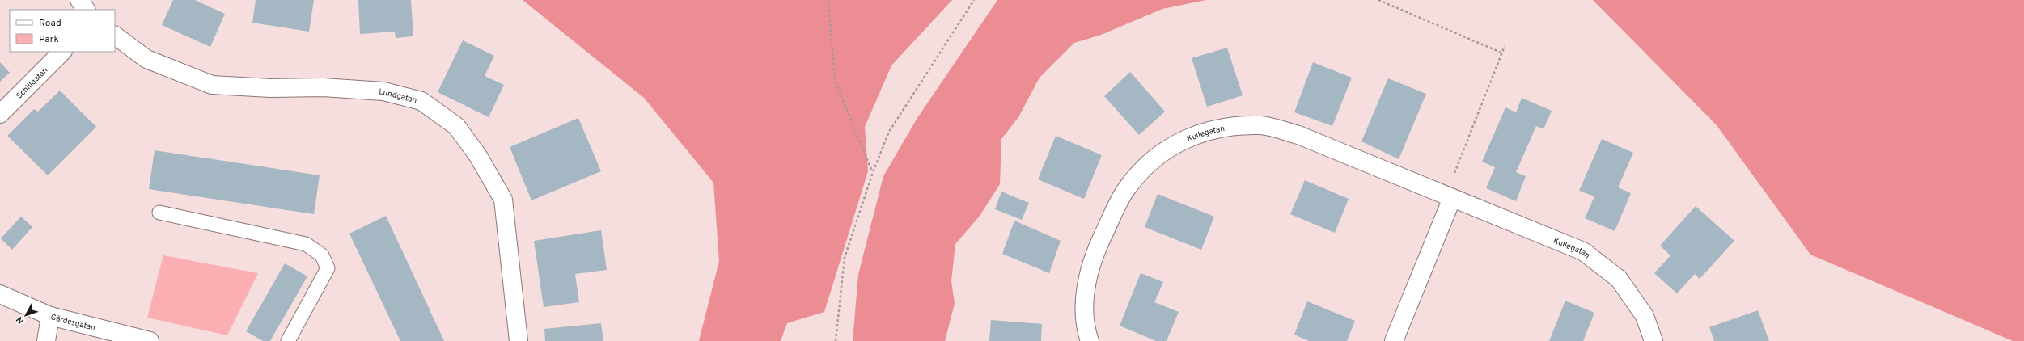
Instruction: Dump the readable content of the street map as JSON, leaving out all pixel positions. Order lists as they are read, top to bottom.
{
  "streets": {
    "street": [
      "Schillgatan",
      "Lundgatan",
      "Kullegatan",
      "Gärdesgatan"
    ]
  },
  "legend": ["Road", "Park"],
  "north": "bottom left"
}
